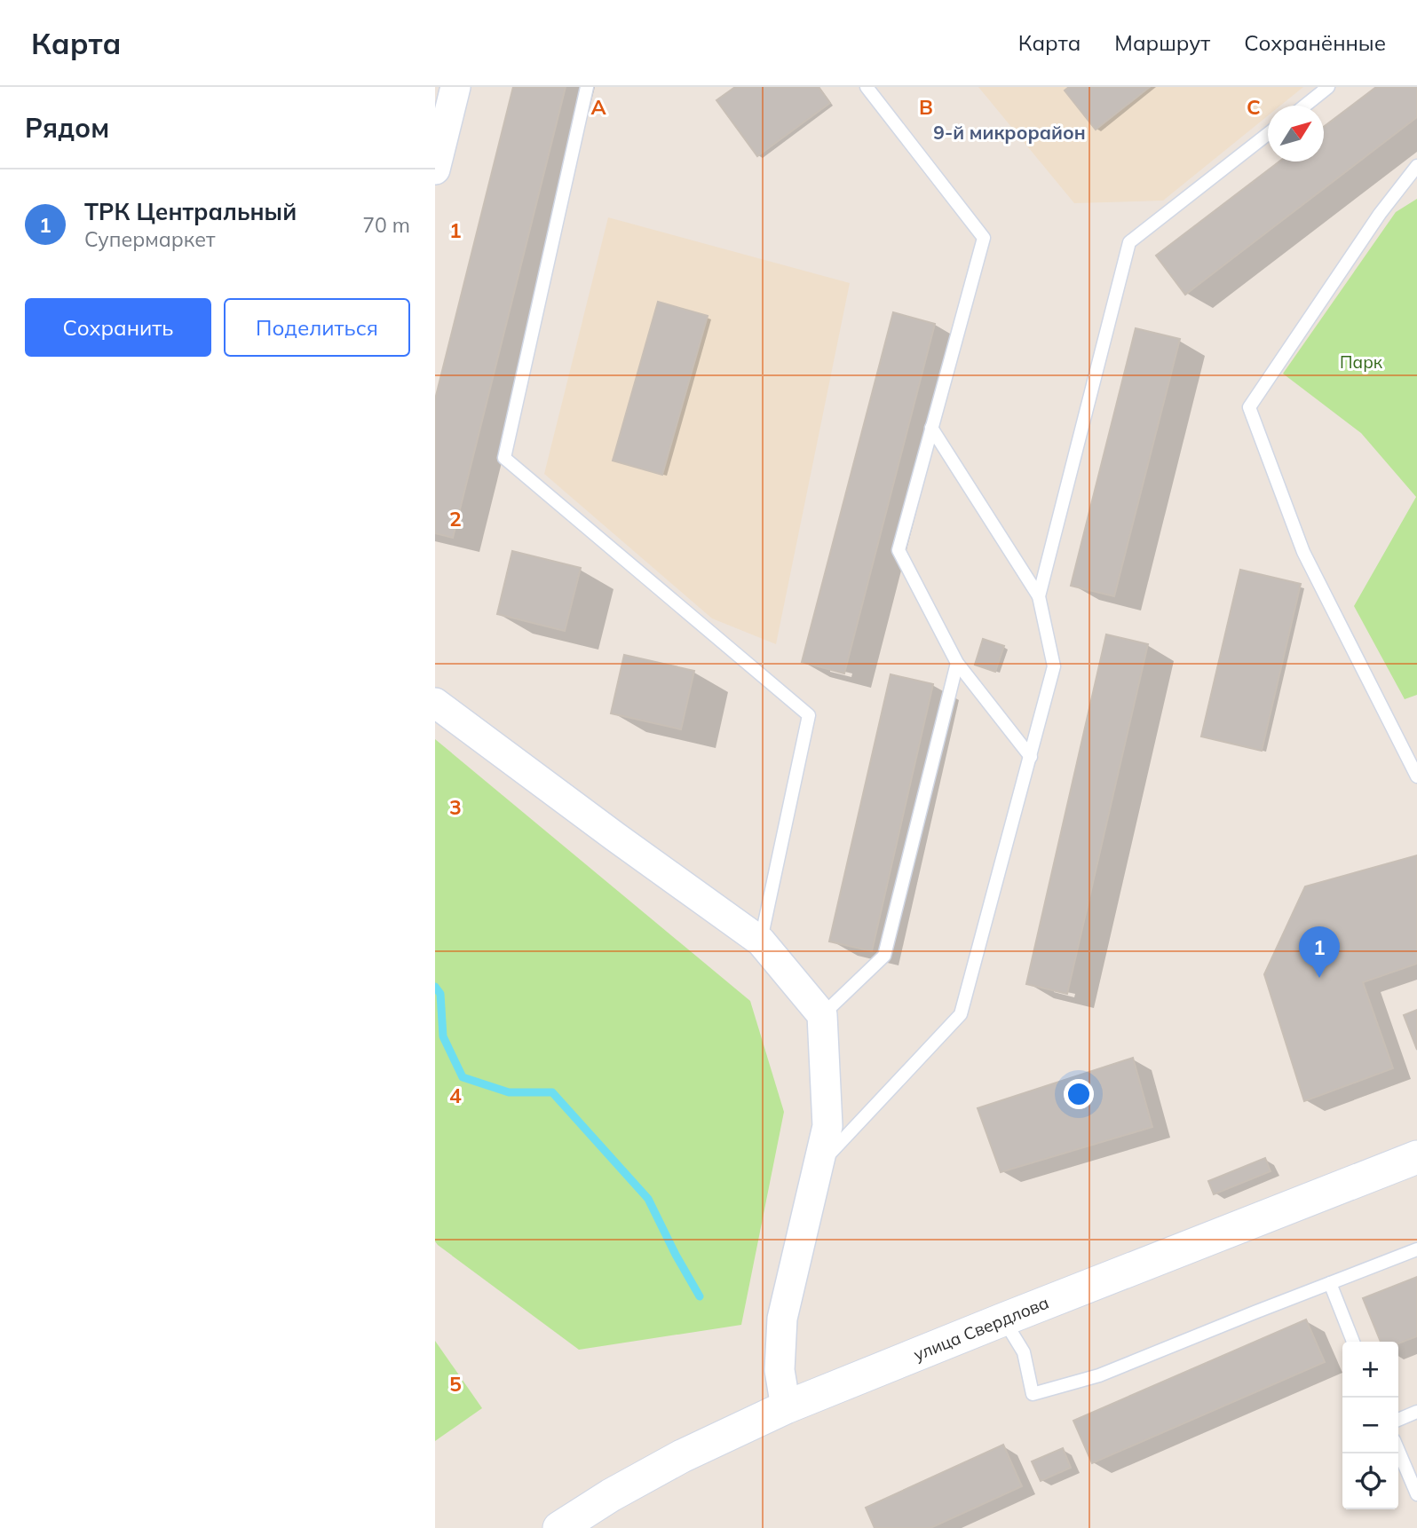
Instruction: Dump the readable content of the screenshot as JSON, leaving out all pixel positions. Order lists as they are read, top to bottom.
{
  "streets": {
    "main road": ["улица Свердлова"]
  },
  "districts": ["9-й микрорайон"],
  "parks": ["Парк"],
  "north": "top right",
  "page": {
    "header": "Карта",
    "nav": ["Карта", "Маршрут", "Сохранённые"],
    "heading": "Рядом",
    "list": [
      {
        "mark": "1",
        "name": "ТРК Центральный",
        "note": "Супермаркет",
        "value": "70 m"
      }
    ],
    "buttons": ["Сохранить", "Поделиться"],
    "pins": "1",
    "map_buttons": ["+", "−"]
  },
  "grid": {
    "columns": ["A", "B", "C"],
    "rows": [
      "1",
      "2",
      "3",
      "4",
      "5"
    ]
  }
}
